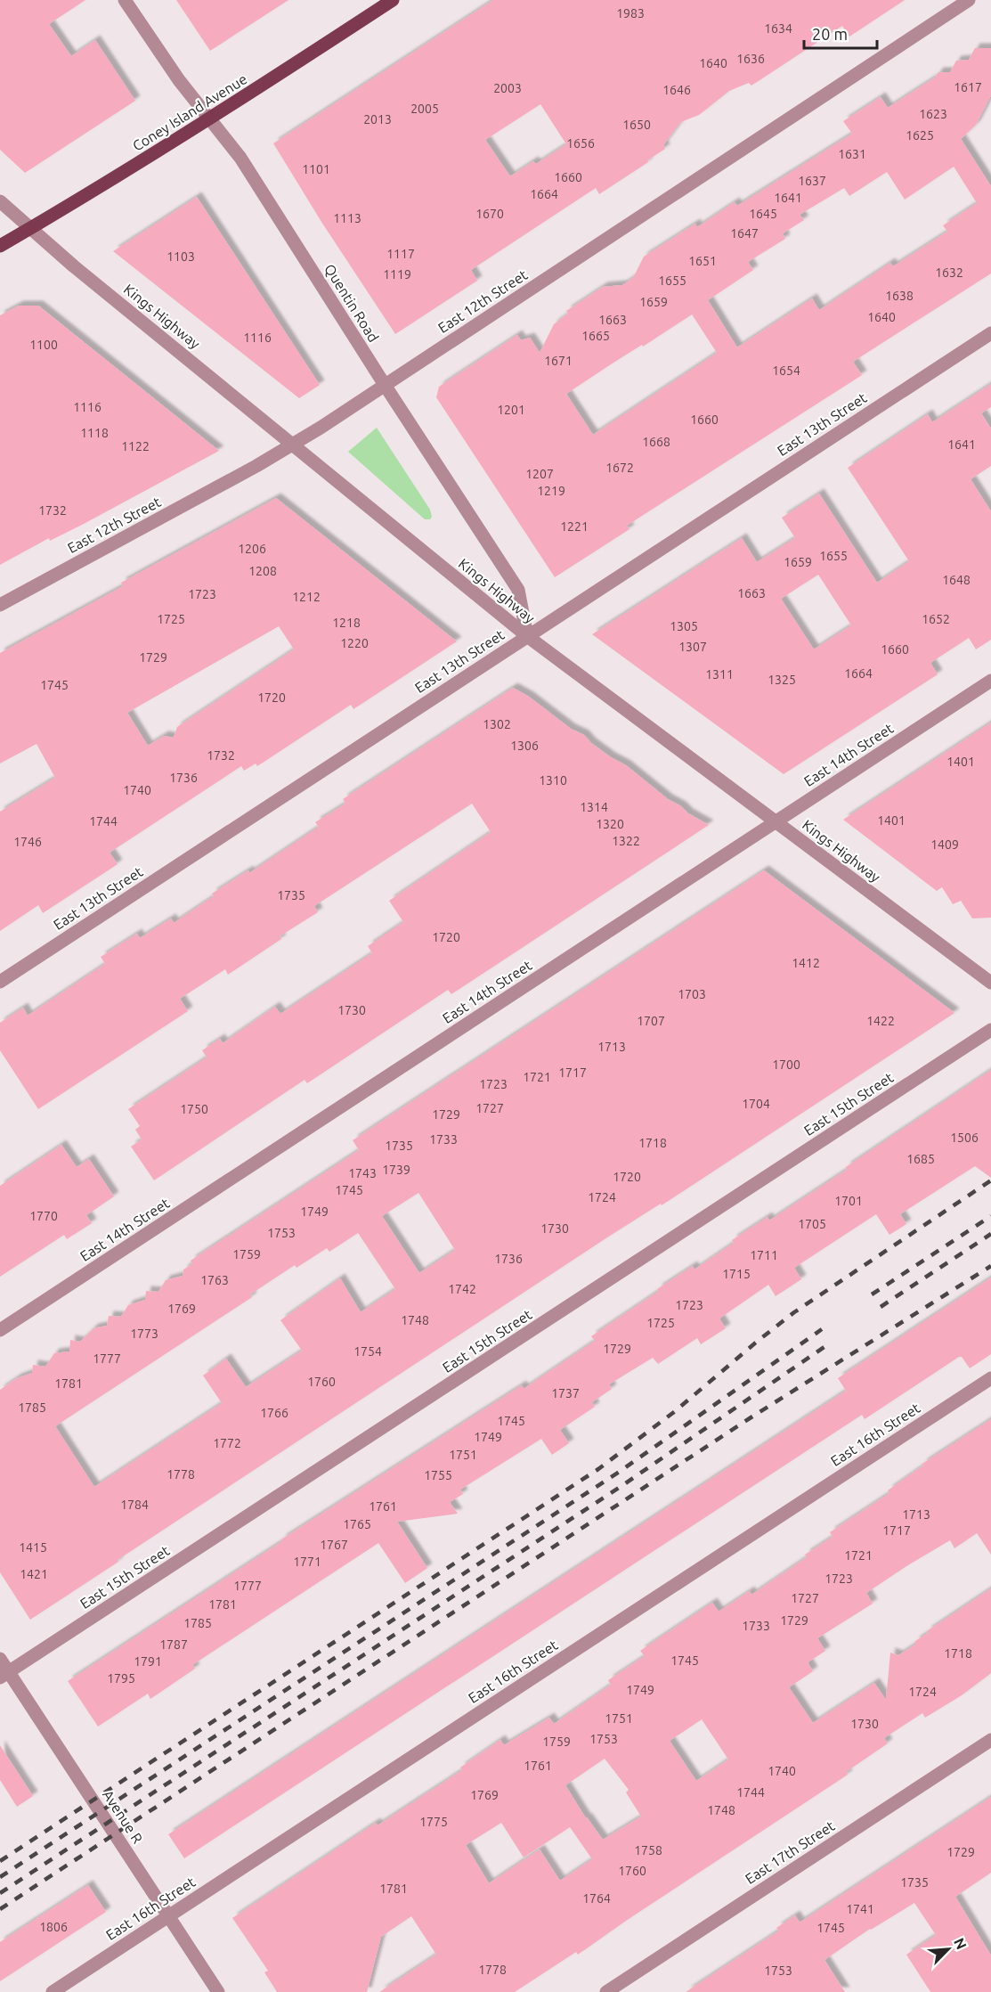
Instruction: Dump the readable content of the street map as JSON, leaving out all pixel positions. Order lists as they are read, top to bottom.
{
  "streets": {
    "main road": ["Coney Island Avenue"],
    "street": [
      "East 12th Street",
      "Quentin Road",
      "Kings Highway",
      "East 13th Street",
      "East 14th Street",
      "East 15th Street",
      "East 16th Street",
      "Avenue R",
      "East 17th Street"
    ]
  },
  "crossings": [
    ["Coney Island Avenue", "Quentin Road"],
    ["Coney Island Avenue", "Kings Highway"],
    ["East 12th Street", "Quentin Road"],
    ["East 12th Street", "Kings Highway"],
    ["Quentin Road", "Kings Highway"],
    ["Quentin Road", "East 13th Street"],
    ["Kings Highway", "East 13th Street"],
    ["Kings Highway", "East 14th Street"],
    ["East 15th Street", "Avenue R"],
    ["East 16th Street", "Avenue R"]
  ],
  "house_numbers": [
    "1983",
    "1634",
    "1636",
    "1640",
    "1617",
    "2003",
    "1646",
    "2005",
    "1623",
    "2013",
    "1650",
    "1625",
    "1656",
    "1631",
    "1101",
    "1660",
    "1637",
    "1664",
    "1641",
    "1670",
    "1645",
    "1113",
    "1647",
    "1117",
    "1103",
    "1651",
    "1632",
    "1119",
    "1655",
    "1638",
    "1659",
    "1640",
    "1663",
    "1665",
    "1116",
    "1100",
    "1671",
    "1654",
    "1116",
    "1201",
    "1660",
    "1118",
    "1668",
    "1641",
    "1122",
    "1672",
    "1207",
    "1219",
    "1732",
    "1221",
    "1206",
    "1655",
    "1659",
    "1208",
    "1648",
    "1663",
    "1723",
    "1212",
    "1725",
    "1652",
    "1218",
    "1305",
    "1220",
    "1307",
    "1660",
    "1729",
    "1664",
    "1311",
    "1325",
    "1745",
    "1720",
    "1302",
    "1306",
    "1732",
    "1401",
    "1736",
    "1310",
    "1740",
    "1314",
    "1401",
    "1744",
    "1320",
    "1322",
    "1746",
    "1409",
    "1735",
    "1720",
    "1412",
    "1703",
    "1730",
    "1707",
    "1422",
    "1713",
    "1700",
    "1717",
    "1721",
    "1723",
    "1704",
    "1727",
    "1750",
    "1729",
    "1506",
    "1733",
    "1718",
    "1735",
    "1685",
    "1739",
    "1743",
    "1720",
    "1745",
    "1724",
    "1701",
    "1749",
    "1770",
    "1705",
    "1730",
    "1753",
    "1759",
    "1711",
    "1736",
    "1715",
    "1763",
    "1742",
    "1723",
    "1769",
    "1748",
    "1725",
    "1773",
    "1729",
    "1754",
    "1777",
    "1760",
    "1781",
    "1737",
    "1785",
    "1766",
    "1745",
    "1749",
    "1772",
    "1751",
    "1778",
    "1755",
    "1784",
    "1761",
    "1713",
    "1765",
    "1717",
    "1767",
    "1415",
    "1721",
    "1771",
    "1421",
    "1723",
    "1777",
    "1727",
    "1781",
    "1729",
    "1785",
    "1733",
    "1787",
    "1718",
    "1745",
    "1791",
    "1795",
    "1749",
    "1724",
    "1751",
    "1730",
    "1753",
    "1759",
    "1761",
    "1740",
    "1744",
    "1769",
    "1748",
    "1775",
    "1758",
    "1729",
    "1760",
    "1735",
    "1781",
    "1764",
    "1741",
    "1806",
    "1745",
    "1778",
    "1753"
  ],
  "scale_bar": "20 m",
  "north": "top right"
}
